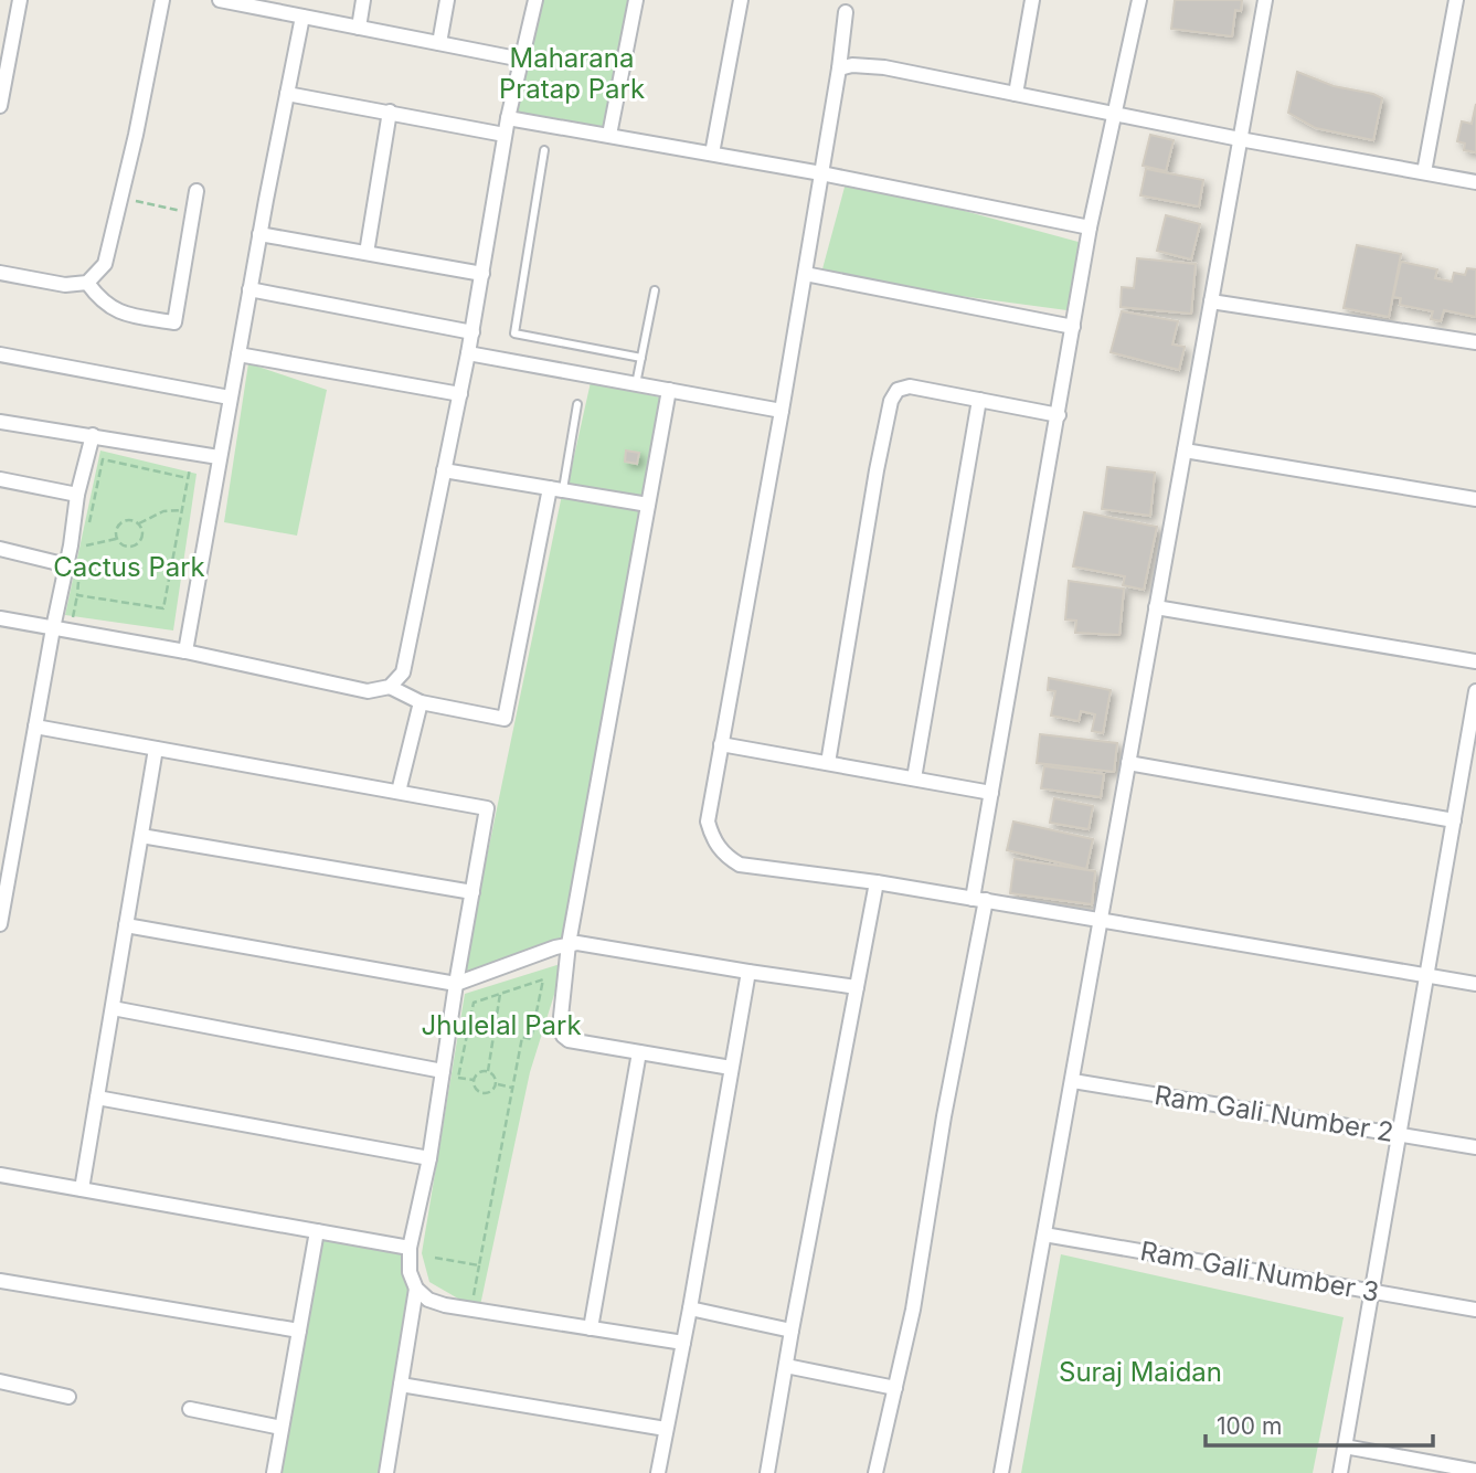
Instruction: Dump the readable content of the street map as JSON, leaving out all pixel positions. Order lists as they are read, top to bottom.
{
  "streets": {
    "street": ["Ram Gali Number 2", "Ram Gali Number 3"]
  },
  "parks": [
    "Maharana Pratap Park",
    "Cactus Park",
    "Jhulelal Park",
    "Suraj Maidan"
  ],
  "scale_bar": "100 m"
}
